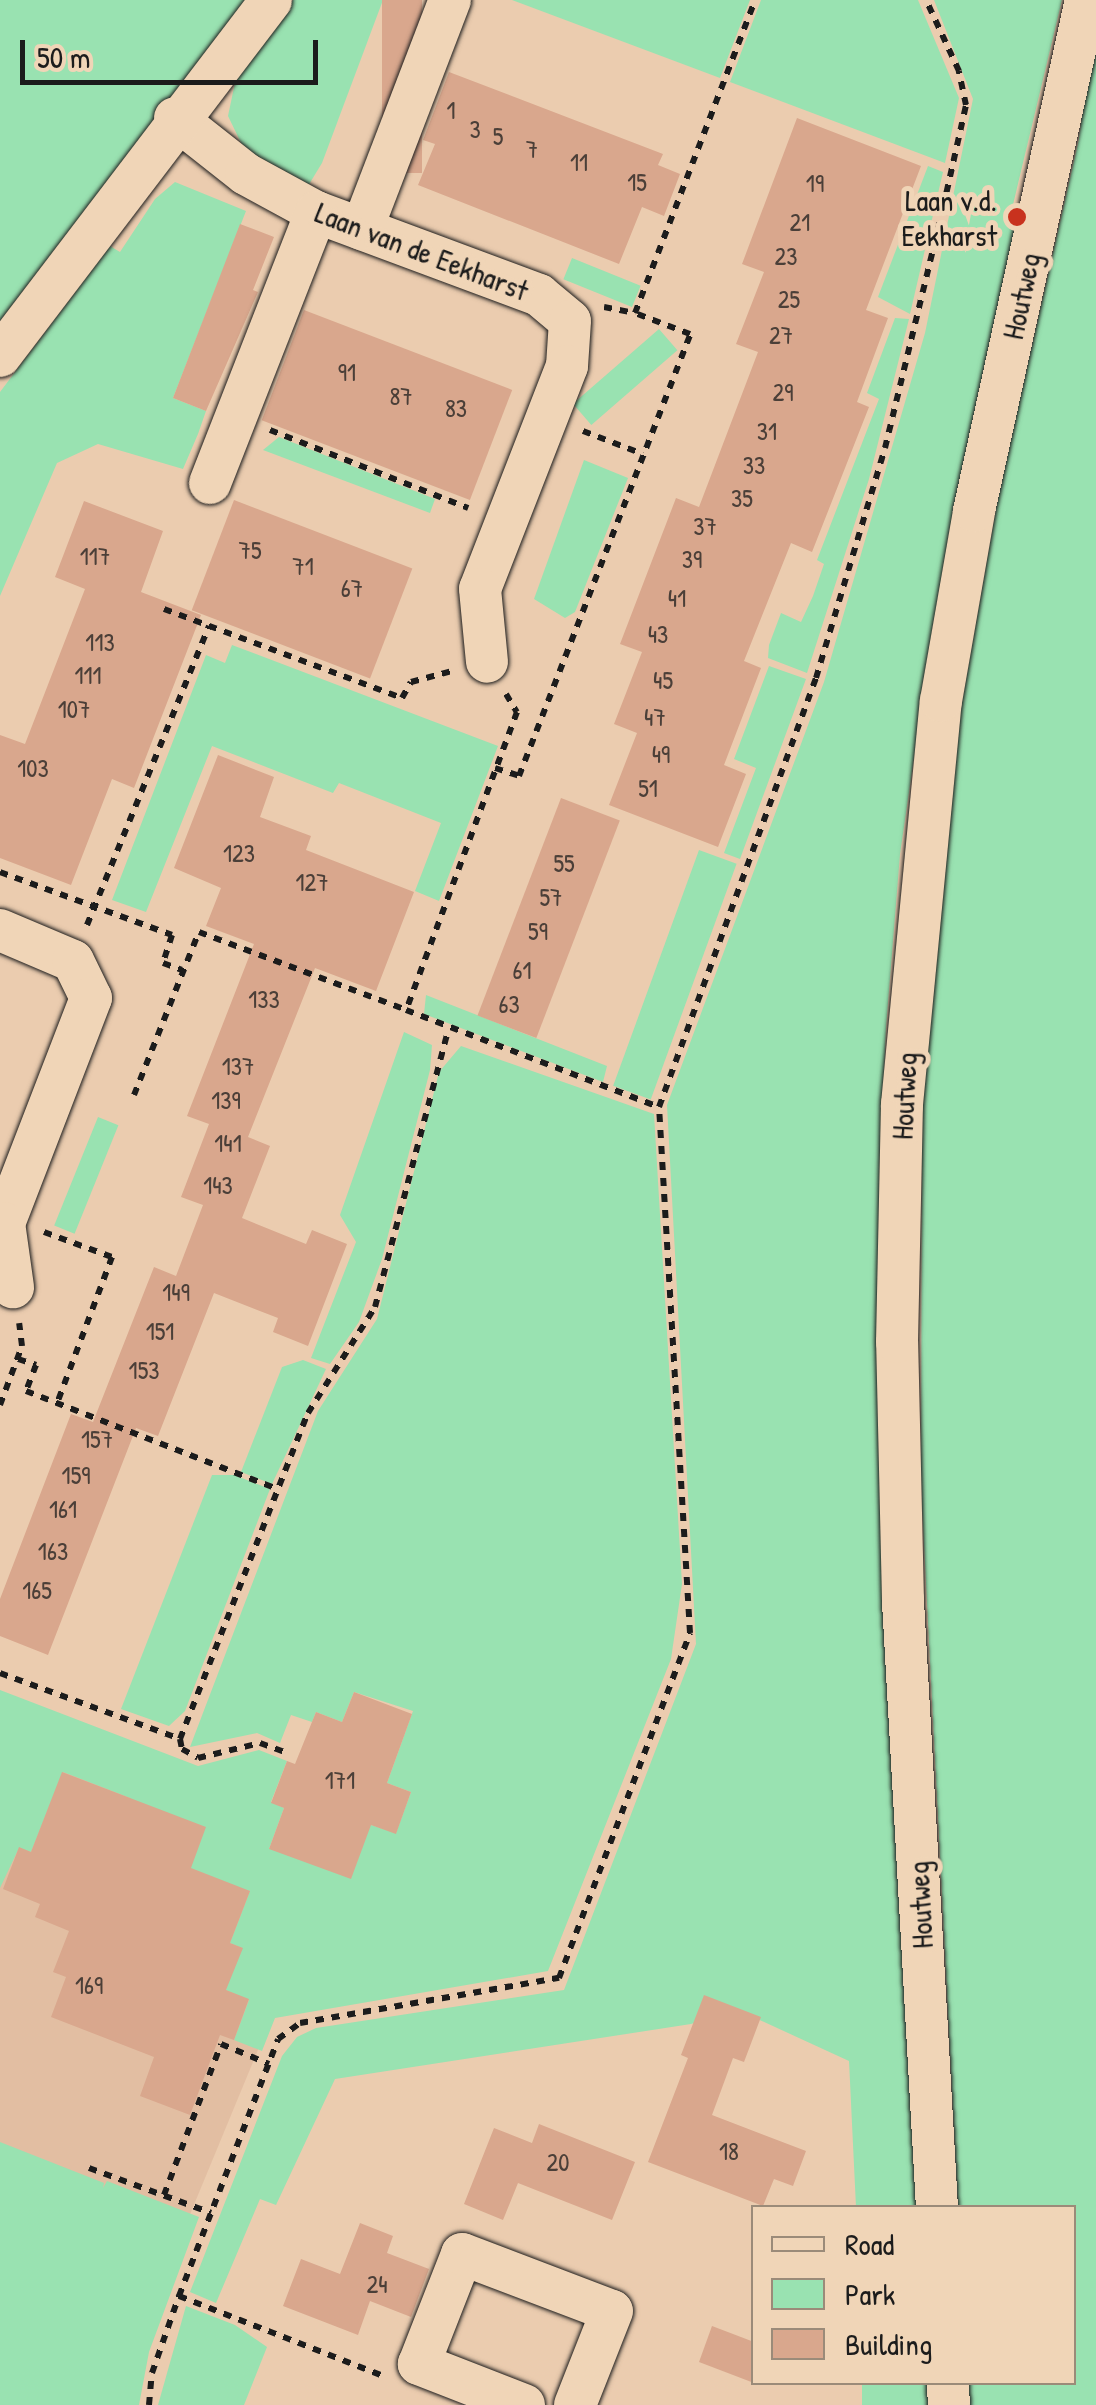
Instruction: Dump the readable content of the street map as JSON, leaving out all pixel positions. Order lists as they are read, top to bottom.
{
  "streets": {
    "street": ["Laan van de Eekharst", "Houtweg"]
  },
  "places": ["Laan v.d. Eekharst"],
  "house_numbers": [
    "1",
    "3",
    "5",
    "7",
    "11",
    "15",
    "19",
    "21",
    "23",
    "25",
    "27",
    "91",
    "29",
    "87",
    "83",
    "31",
    "33",
    "35",
    "37",
    "75",
    "117",
    "39",
    "71",
    "67",
    "41",
    "43",
    "113",
    "111",
    "45",
    "107",
    "47",
    "49",
    "103",
    "51",
    "123",
    "55",
    "127",
    "57",
    "59",
    "61",
    "133",
    "63",
    "137",
    "139",
    "141",
    "143",
    "149",
    "151",
    "153",
    "157",
    "159",
    "161",
    "163",
    "165",
    "171",
    "169",
    "18",
    "20",
    "24"
  ],
  "legend": ["Road", "Park", "Building"],
  "scale_bar": "50 m"
}
